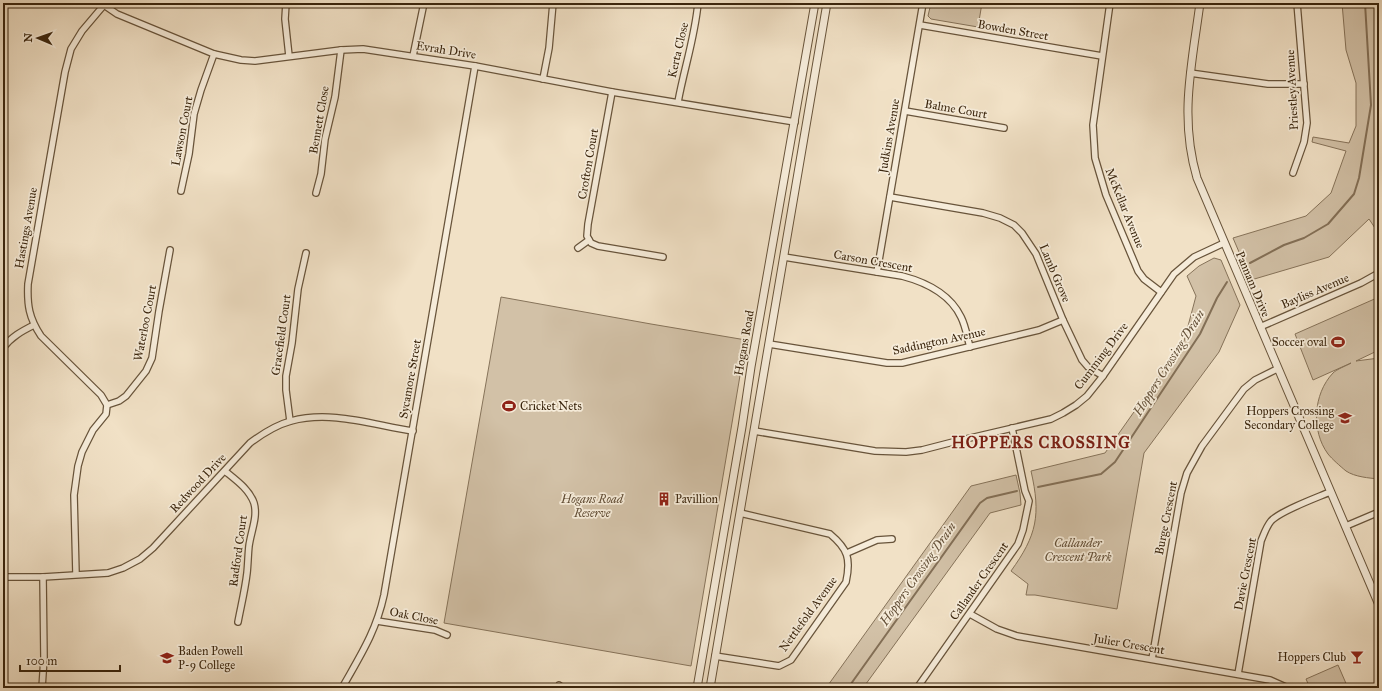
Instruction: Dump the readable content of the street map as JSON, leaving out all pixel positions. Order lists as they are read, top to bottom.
{
  "streets": {
    "street": [
      "Bowden Street",
      "Evrah Drive",
      "Kerta Close",
      "Priestley Avenue",
      "Balme Court",
      "Bennett Close",
      "Lawson Court",
      "Judkins Avenue",
      "Crofton Court",
      "McKellar Avenue",
      "Hastings Avenue",
      "Carson Crescent",
      "Lamb Grove",
      "Pannam Drive",
      "Bayliss Avenue",
      "Waterloo Court",
      "Gracefield Court",
      "Saddington Avenue",
      "Hogans Road",
      "Cumming Drive",
      "Sycamore Street",
      "Redwood Drive",
      "Burge Crescent",
      "Radford Court",
      "Davie Crescent",
      "Callander Crescent",
      "Nettlefold Avenue",
      "Oak Close",
      "Julier Crescent"
    ]
  },
  "crossings": [
    ["Bowden Street", "Judkins Avenue"],
    ["Bowden Street", "McKellar Avenue"],
    ["Evrah Drive", "Kerta Close"],
    ["Evrah Drive", "Bennett Close"],
    ["Evrah Drive", "Lawson Court"],
    ["Evrah Drive", "Crofton Court"],
    ["Evrah Drive", "Hastings Avenue"],
    ["Evrah Drive", "Hogans Road"],
    ["Evrah Drive", "Sycamore Street"],
    ["Balme Court", "Judkins Avenue"],
    ["Judkins Avenue", "Carson Crescent"],
    ["Judkins Avenue", "Lamb Grove"],
    ["McKellar Avenue", "Cumming Drive"],
    ["Hastings Avenue", "Waterloo Court"],
    ["Carson Crescent", "Saddington Avenue"],
    ["Carson Crescent", "Hogans Road"],
    ["Lamb Grove", "Saddington Avenue"],
    ["Lamb Grove", "Cumming Drive"],
    ["Pannam Drive", "Bayliss Avenue"],
    ["Pannam Drive", "Cumming Drive"],
    ["Pannam Drive", "Burge Crescent"],
    ["Pannam Drive", "Davie Crescent"],
    ["Gracefield Court", "Redwood Drive"],
    ["Saddington Avenue", "Hogans Road"],
    ["Hogans Road", "Cumming Drive"],
    ["Hogans Road", "Nettlefold Avenue"],
    ["Cumming Drive", "Callander Crescent"],
    ["Sycamore Street", "Redwood Drive"],
    ["Sycamore Street", "Oak Close"],
    ["Redwood Drive", "Radford Court"],
    ["Burge Crescent", "Julier Crescent"],
    ["Davie Crescent", "Julier Crescent"],
    ["Callander Crescent", "Julier Crescent"]
  ],
  "districts": ["HOPPERS CROSSING"],
  "water": ["Hoppers Crossing Drain"],
  "parks": ["Hogans Road Reserve", "Callander Crescent Park"],
  "places": {
    "sports": ["Soccer oval", "Cricket Nets"],
    "school or university": ["Hoppers Crossing Secondary College", "Baden Powell P-9 College"],
    "building": ["Pavillion"],
    "bar": ["Hoppers Club"]
  },
  "scale_bar": "100 m",
  "north": "left"
}
